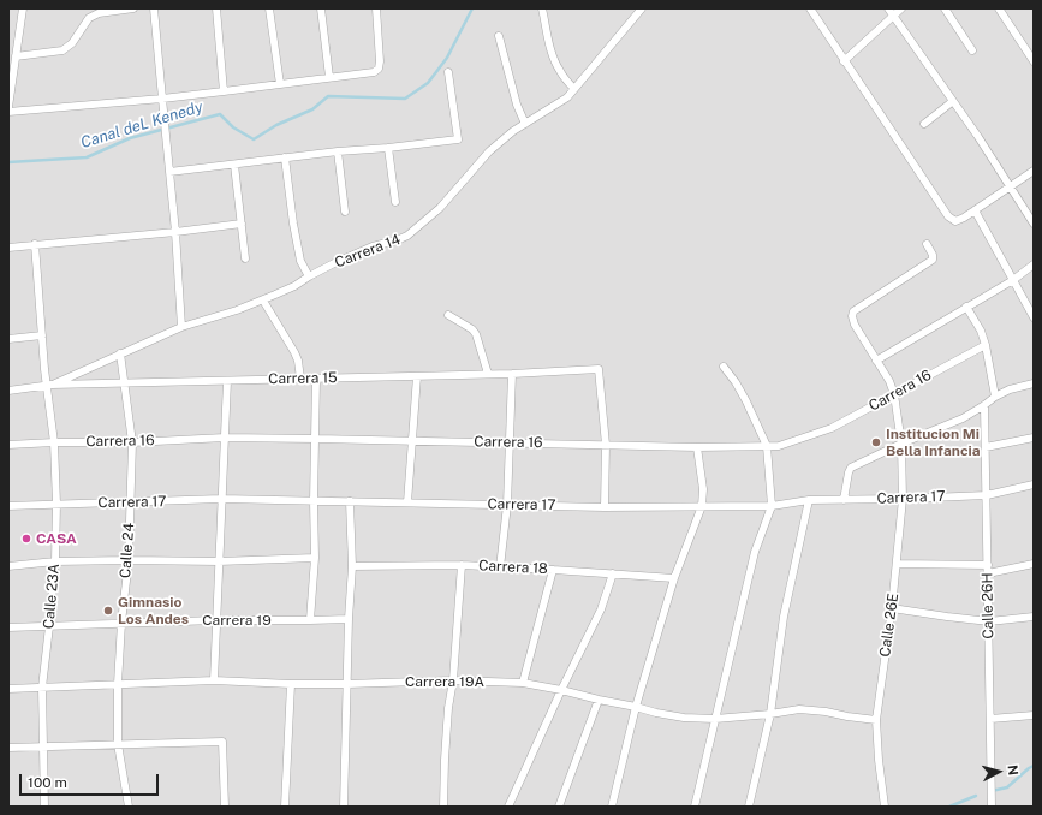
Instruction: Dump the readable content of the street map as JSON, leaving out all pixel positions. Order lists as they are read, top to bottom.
{
  "streets": {
    "street": [
      "Carrera 14",
      "Carrera 15",
      "Carrera 16",
      "Carrera 17",
      "Calle 24",
      "Carrera 18",
      "Calle 23A",
      "Calle 26H",
      "Carrera 19",
      "Calle 26E",
      "Carrera 19A"
    ]
  },
  "crossings": [
    ["Carrera 14", "Carrera 15"],
    ["Carrera 14", "Calle 24"],
    ["Carrera 14", "Calle 23A"],
    ["Carrera 15", "Carrera 16"],
    ["Carrera 15", "Calle 24"],
    ["Carrera 15", "Calle 23A"],
    ["Carrera 16", "Calle 24"],
    ["Carrera 16", "Calle 23A"],
    ["Carrera 16", "Calle 26E"],
    ["Carrera 17", "Calle 24"],
    ["Carrera 17", "Calle 23A"],
    ["Carrera 17", "Calle 26H"],
    ["Carrera 17", "Calle 26E"],
    ["Calle 24", "Carrera 19"],
    ["Calle 24", "Carrera 19A"],
    ["Calle 23A", "Carrera 19"],
    ["Calle 23A", "Carrera 19A"],
    ["Calle 26E", "Carrera 19A"]
  ],
  "water": ["Canal deL Kenedy"],
  "places": ["Institucion Mi Bella Infancia", "CASA", "Gimnasio Los Andes"],
  "scale_bar": "100 m",
  "north": "right"
}
